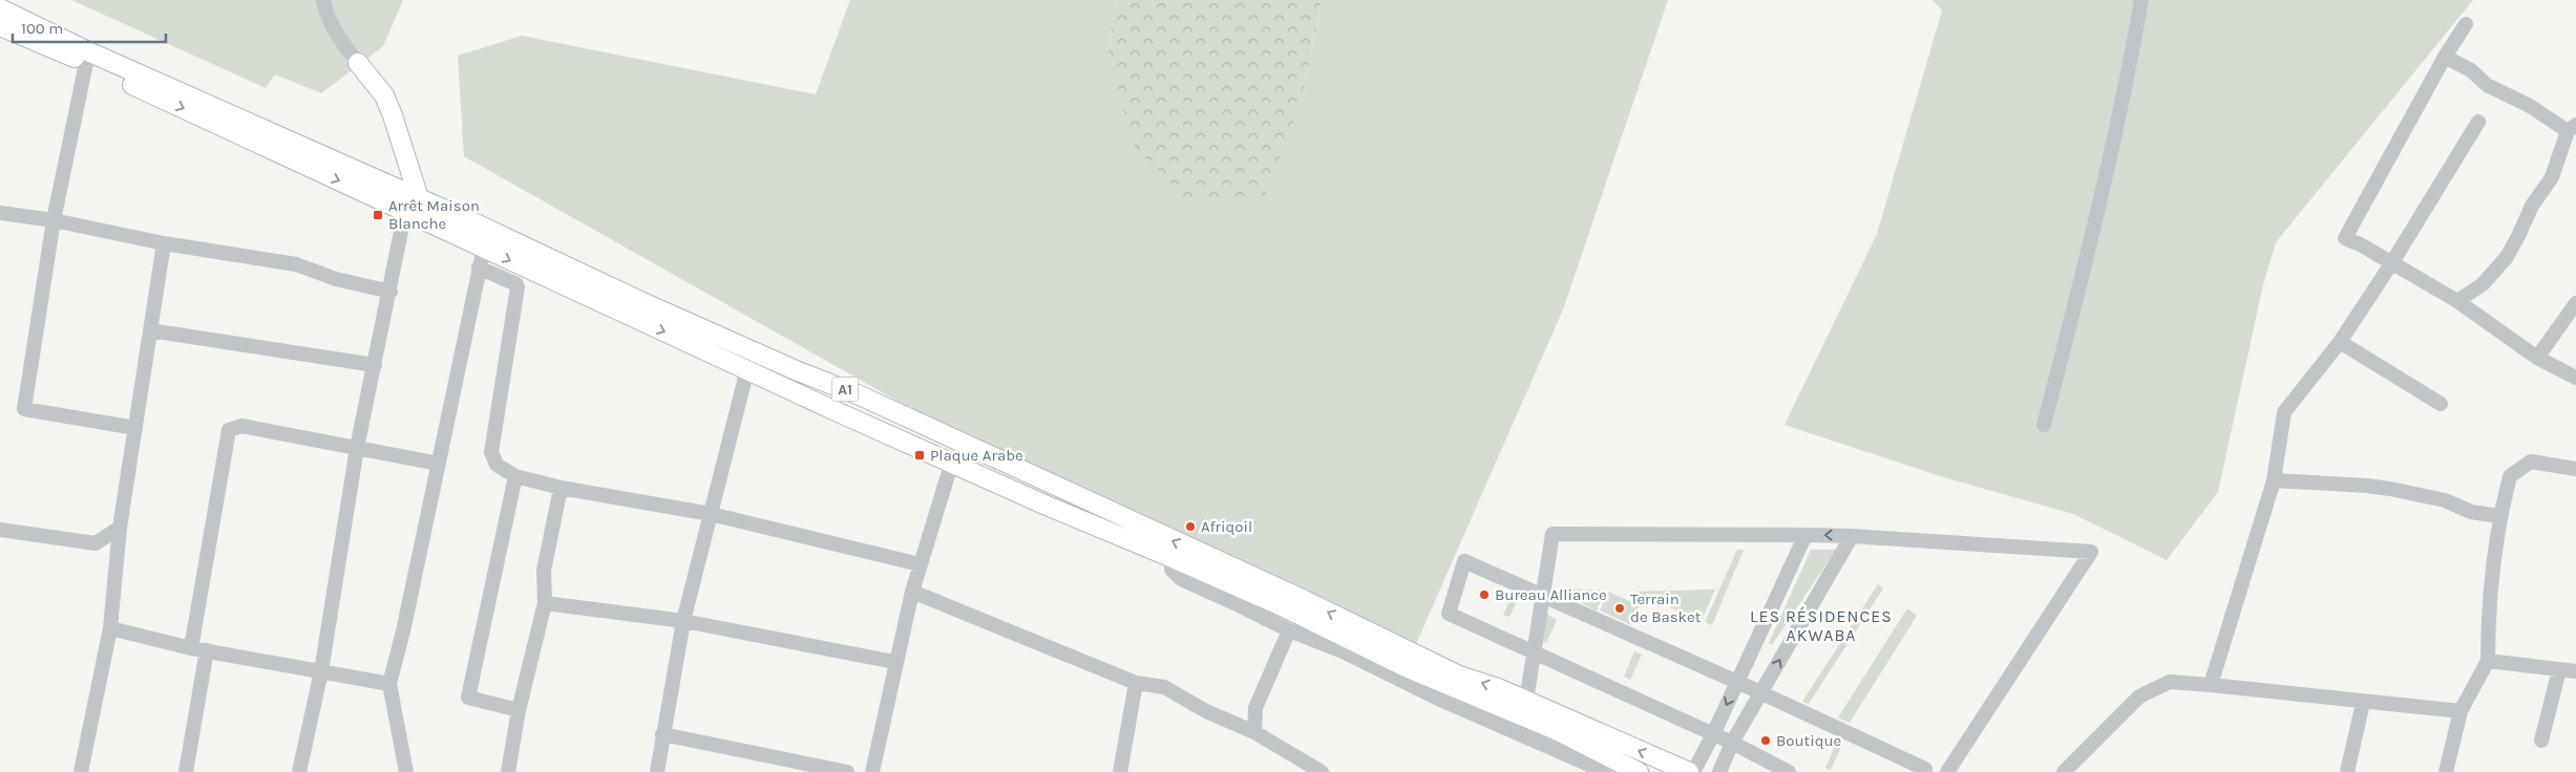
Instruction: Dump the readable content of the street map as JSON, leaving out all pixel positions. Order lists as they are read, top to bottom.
{
  "streets": {
    "main road": ["A1"]
  },
  "districts": ["LES RÉSIDENCES AKWABA"],
  "places": {
    "transit": ["Arrêt Maison Blanche", "Plaque Arabe"],
    "other": [
      "Afriqoil",
      "Bureau Alliance",
      "Terrain de Basket",
      "Boutique"
    ]
  },
  "scale_bar": "100 m"
}
